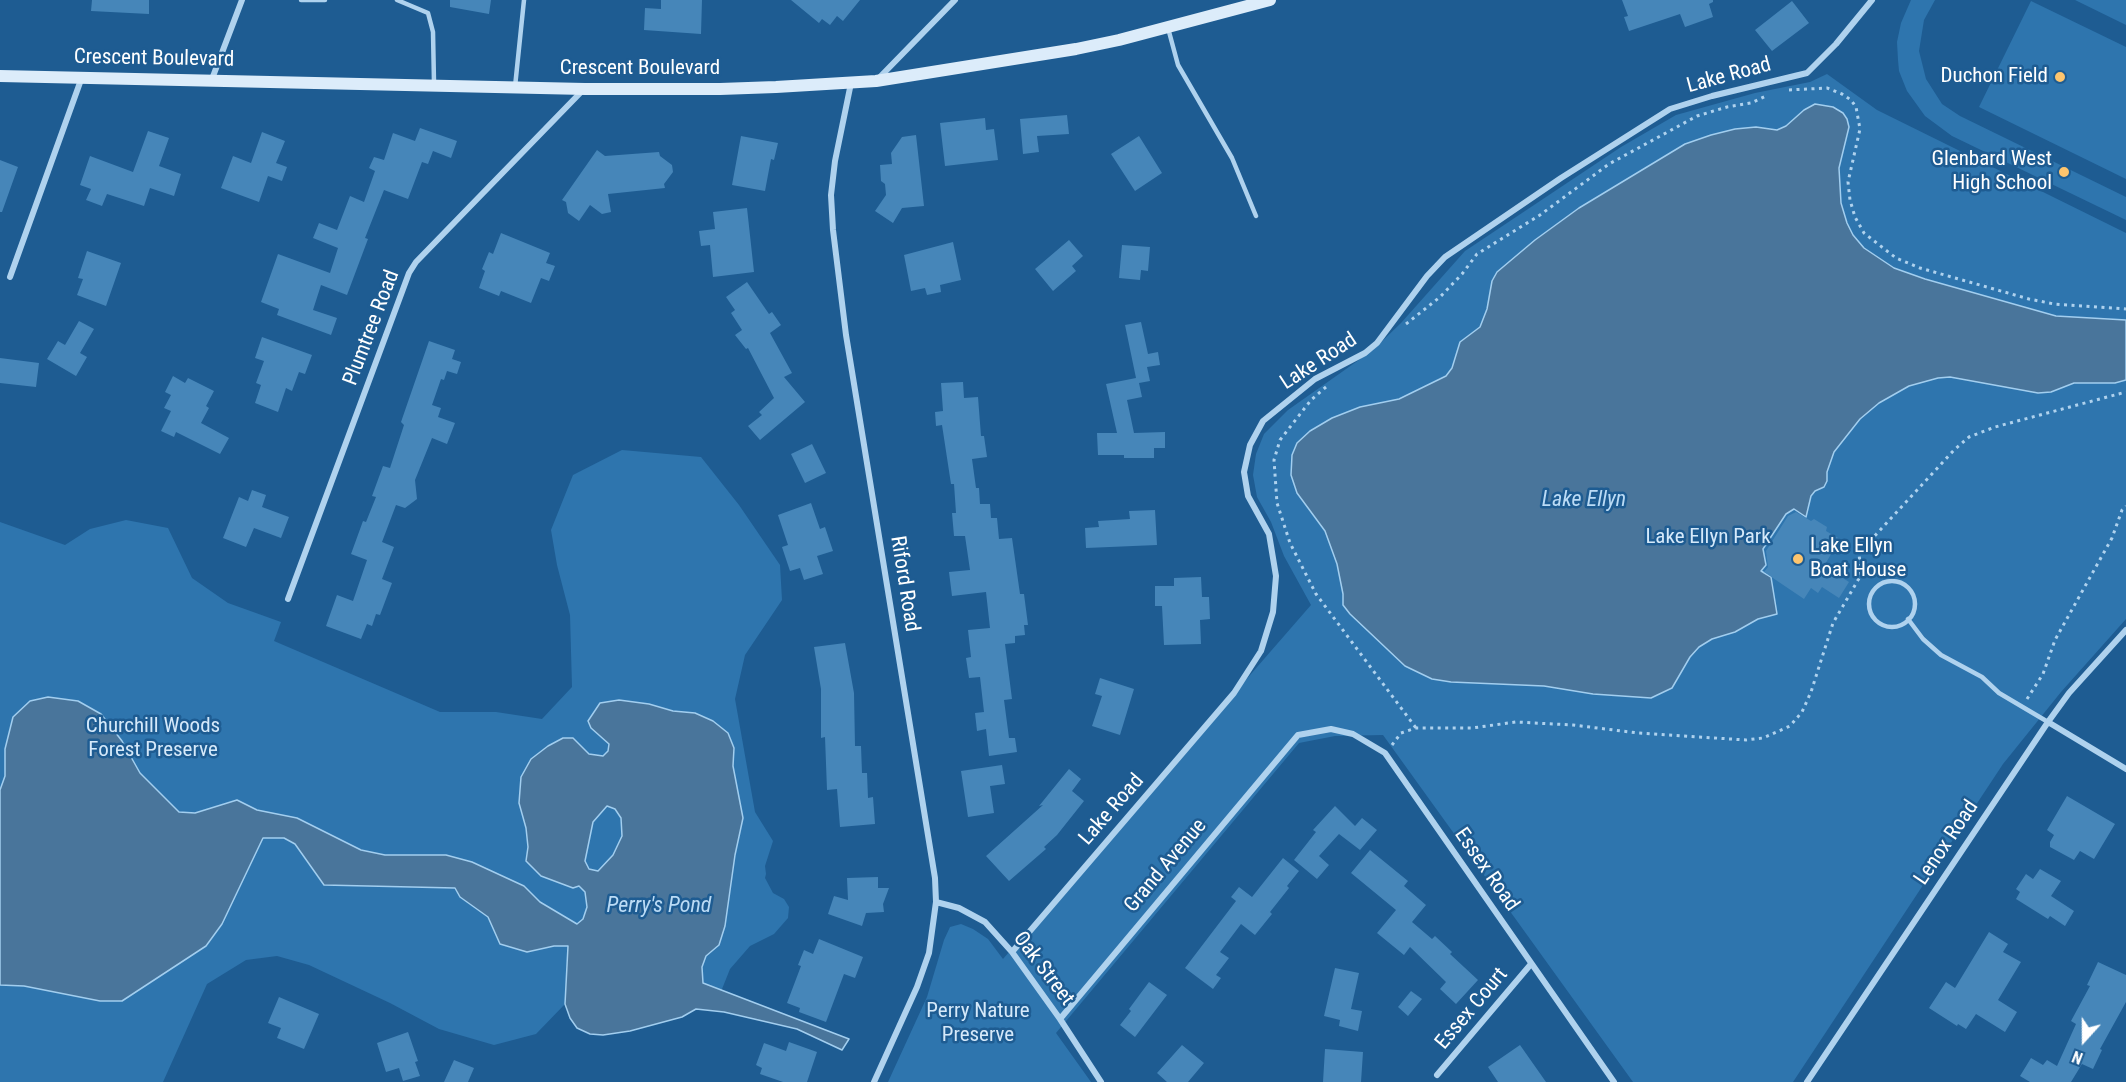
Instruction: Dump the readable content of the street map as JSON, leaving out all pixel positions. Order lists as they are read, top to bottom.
{
  "streets": {
    "street": [
      "Crescent Boulevard",
      "Lake Road",
      "Plumtree Road",
      "Riford Road",
      "Lenox Road",
      "Grand Avenue",
      "Essex Road",
      "Oak Street",
      "Essex Court"
    ]
  },
  "crossings": [
    ["Crescent Boulevard", "Plumtree Road"],
    ["Crescent Boulevard", "Riford Road"],
    ["Lake Road", "Oak Street"],
    ["Riford Road", "Oak Street"],
    ["Grand Avenue", "Essex Road"],
    ["Grand Avenue", "Oak Street"],
    ["Essex Road", "Essex Court"]
  ],
  "water": ["Lake Ellyn", "Perry's Pond"],
  "parks": ["Lake Ellyn Park", "Churchill Woods Forest Preserve", "Perry Nature Preserve"],
  "places": ["Duchon Field", "Glenbard West High School", "Lake Ellyn Boat House"],
  "north": "bottom"
}
